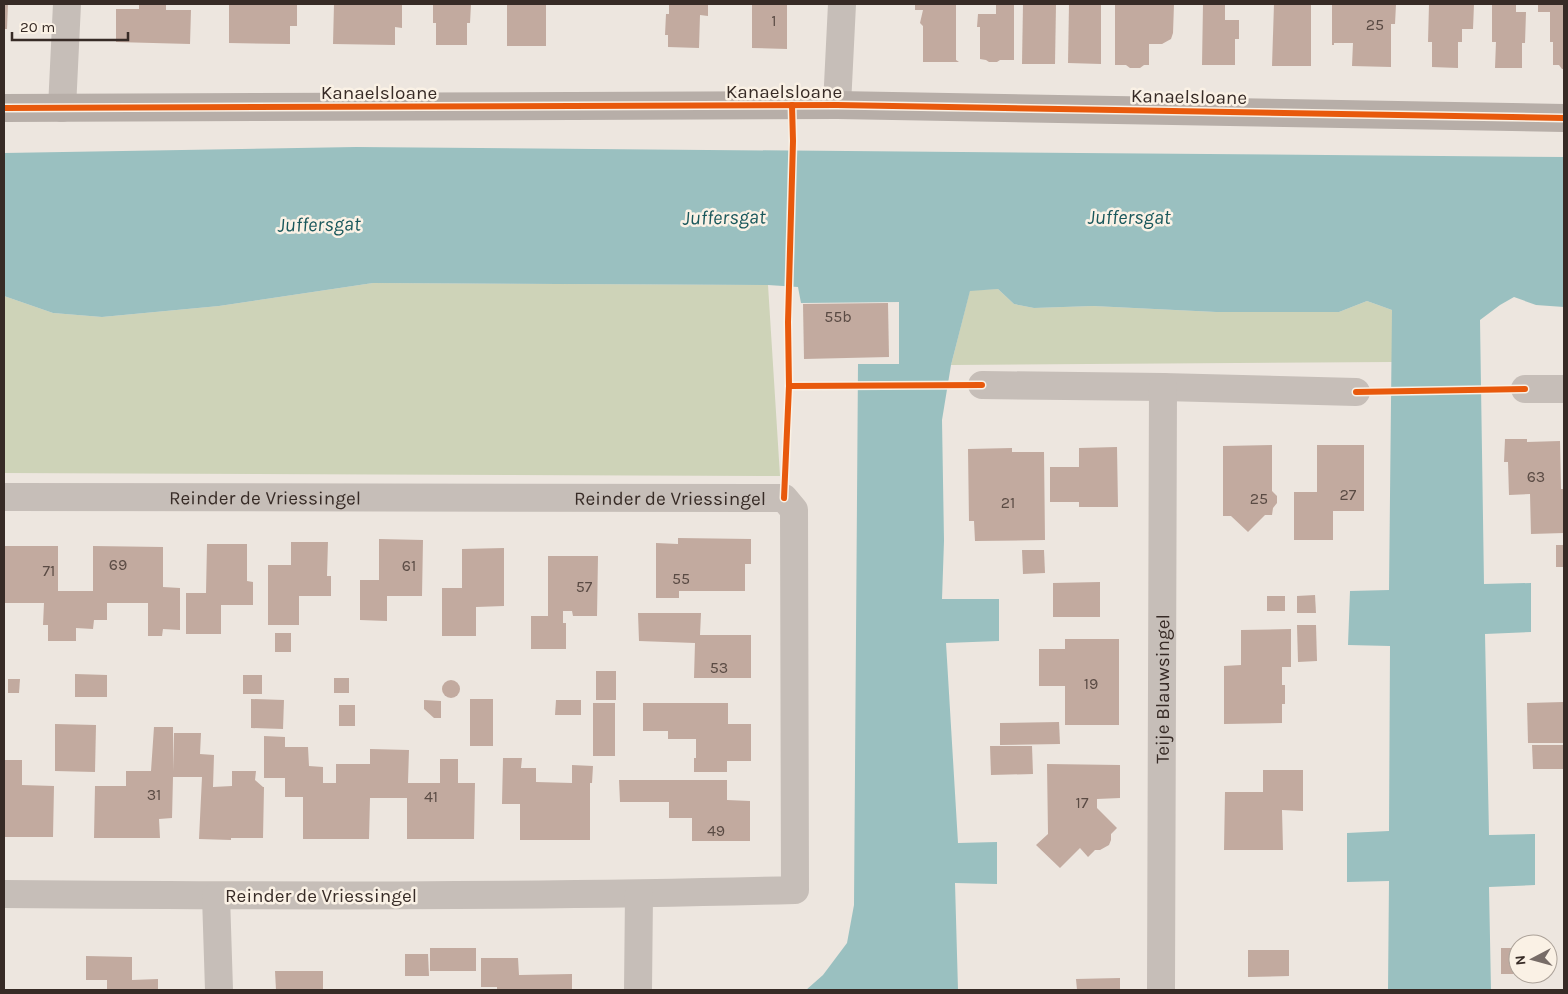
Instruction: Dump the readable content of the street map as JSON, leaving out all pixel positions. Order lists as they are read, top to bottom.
{
  "streets": {
    "street": ["Kanaelsloane", "Reinder de Vriessingel", "Teije Blauwsingel"]
  },
  "water": ["Juffersgat"],
  "house_numbers": [
    "1",
    "25",
    "55b",
    "63",
    "27",
    "25",
    "21",
    "69",
    "61",
    "71",
    "55",
    "57",
    "53",
    "19",
    "31",
    "41",
    "17",
    "49"
  ],
  "scale_bar": "20 m",
  "north": "left"
}
